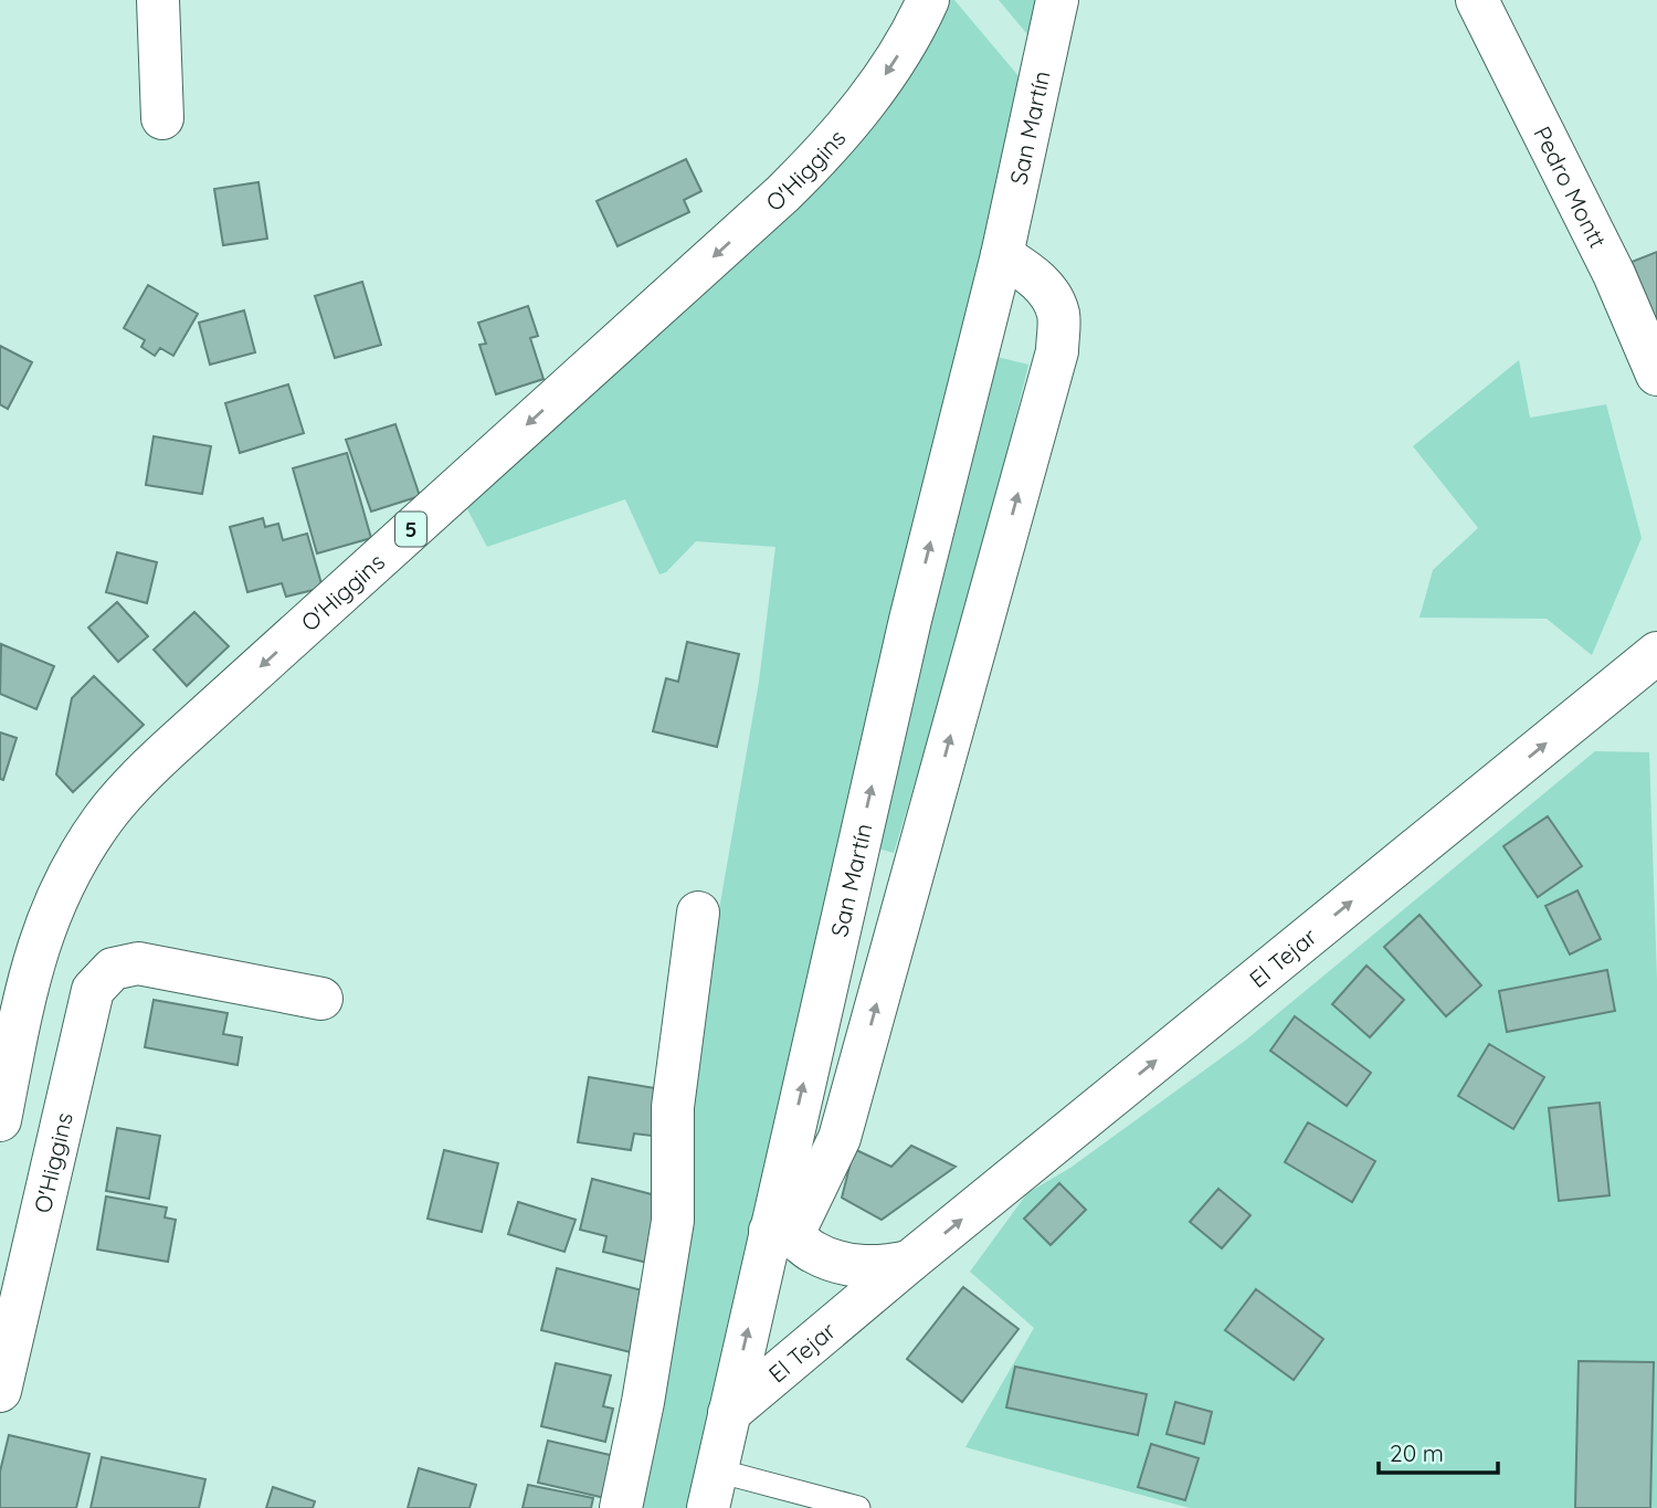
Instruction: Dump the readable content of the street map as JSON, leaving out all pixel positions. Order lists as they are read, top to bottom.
{
  "streets": {
    "main road": [
      "San Martín",
      "O'Higgins",
      "Pedro Montt",
      "5",
      "El Tejar"
    ]
  },
  "crossings": [
    ["San Martín", "El Tejar"]
  ],
  "one_way": ["San Martín", "O'Higgins", "El Tejar"],
  "scale_bar": "20 m"
}
